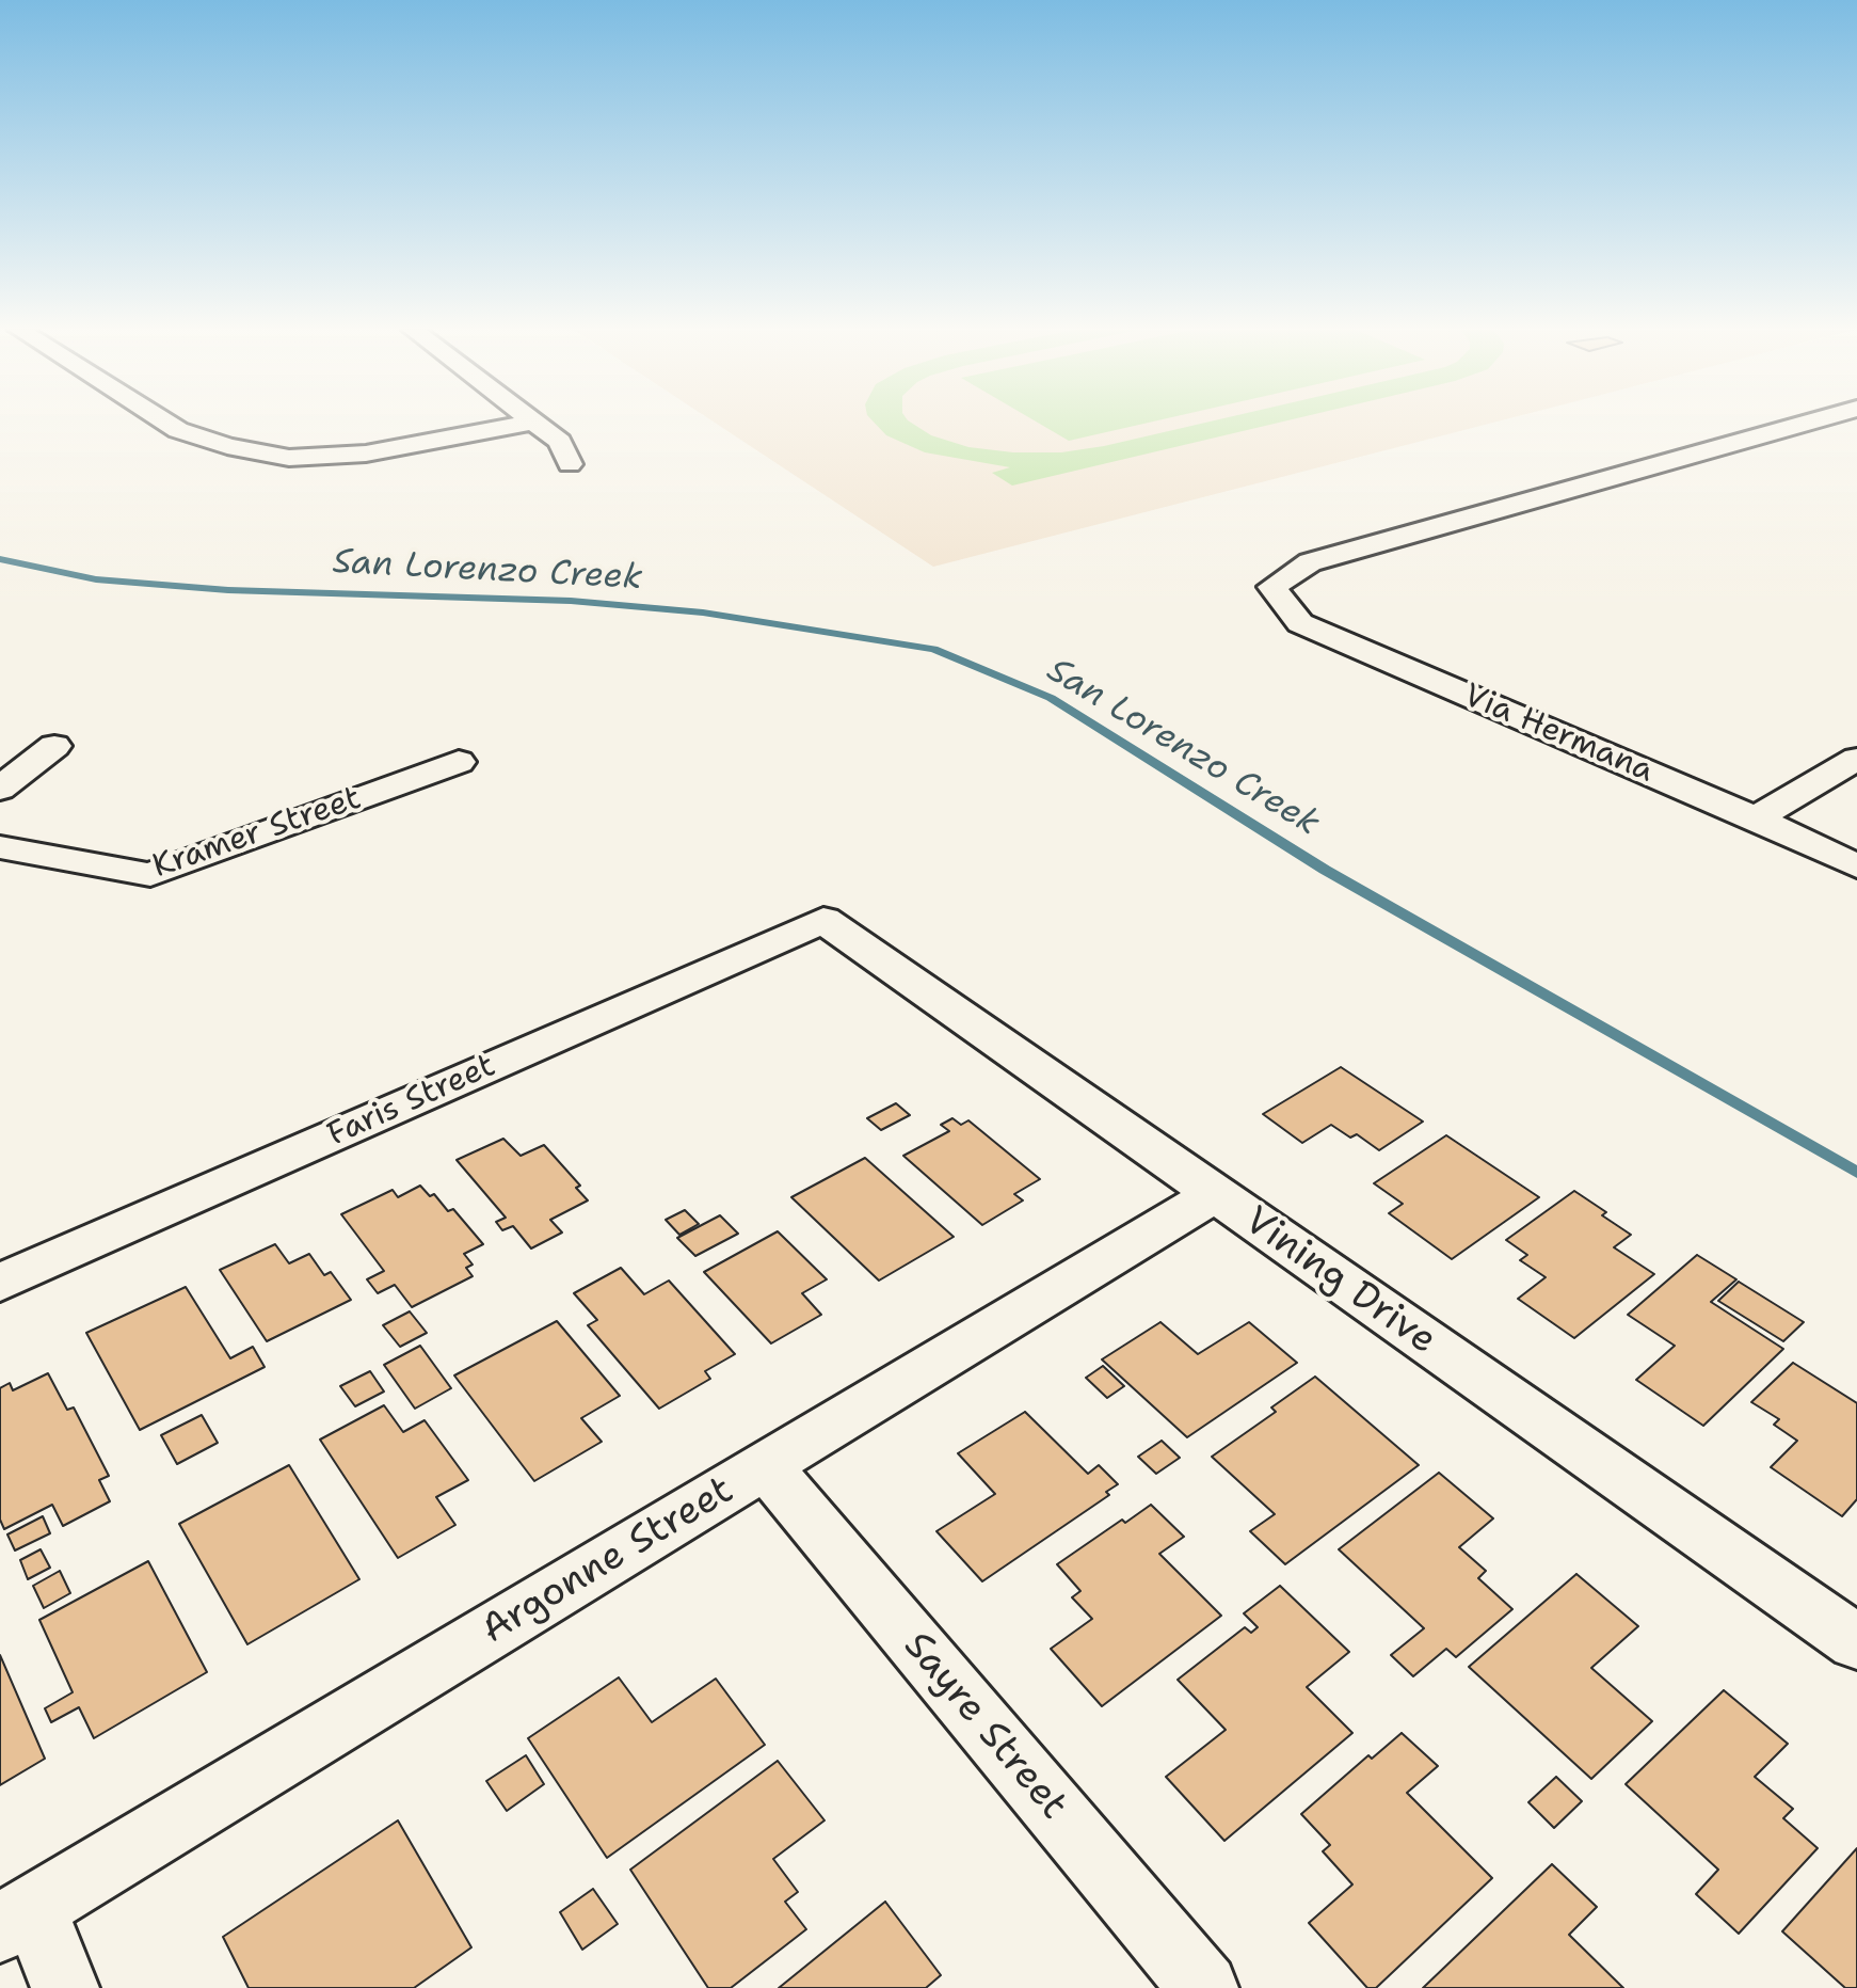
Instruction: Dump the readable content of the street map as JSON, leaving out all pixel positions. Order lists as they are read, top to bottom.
{
  "streets": {
    "street": [
      "Via Hermana",
      "Kramer Street",
      "Faris Street",
      "Vining Drive",
      "Argonne Street",
      "Sayre Street"
    ]
  },
  "crossings": [
    ["Faris Street", "Vining Drive"],
    ["Vining Drive", "Argonne Street"],
    ["Argonne Street", "Sayre Street"]
  ],
  "water": ["San Lorenzo Creek"]
}
